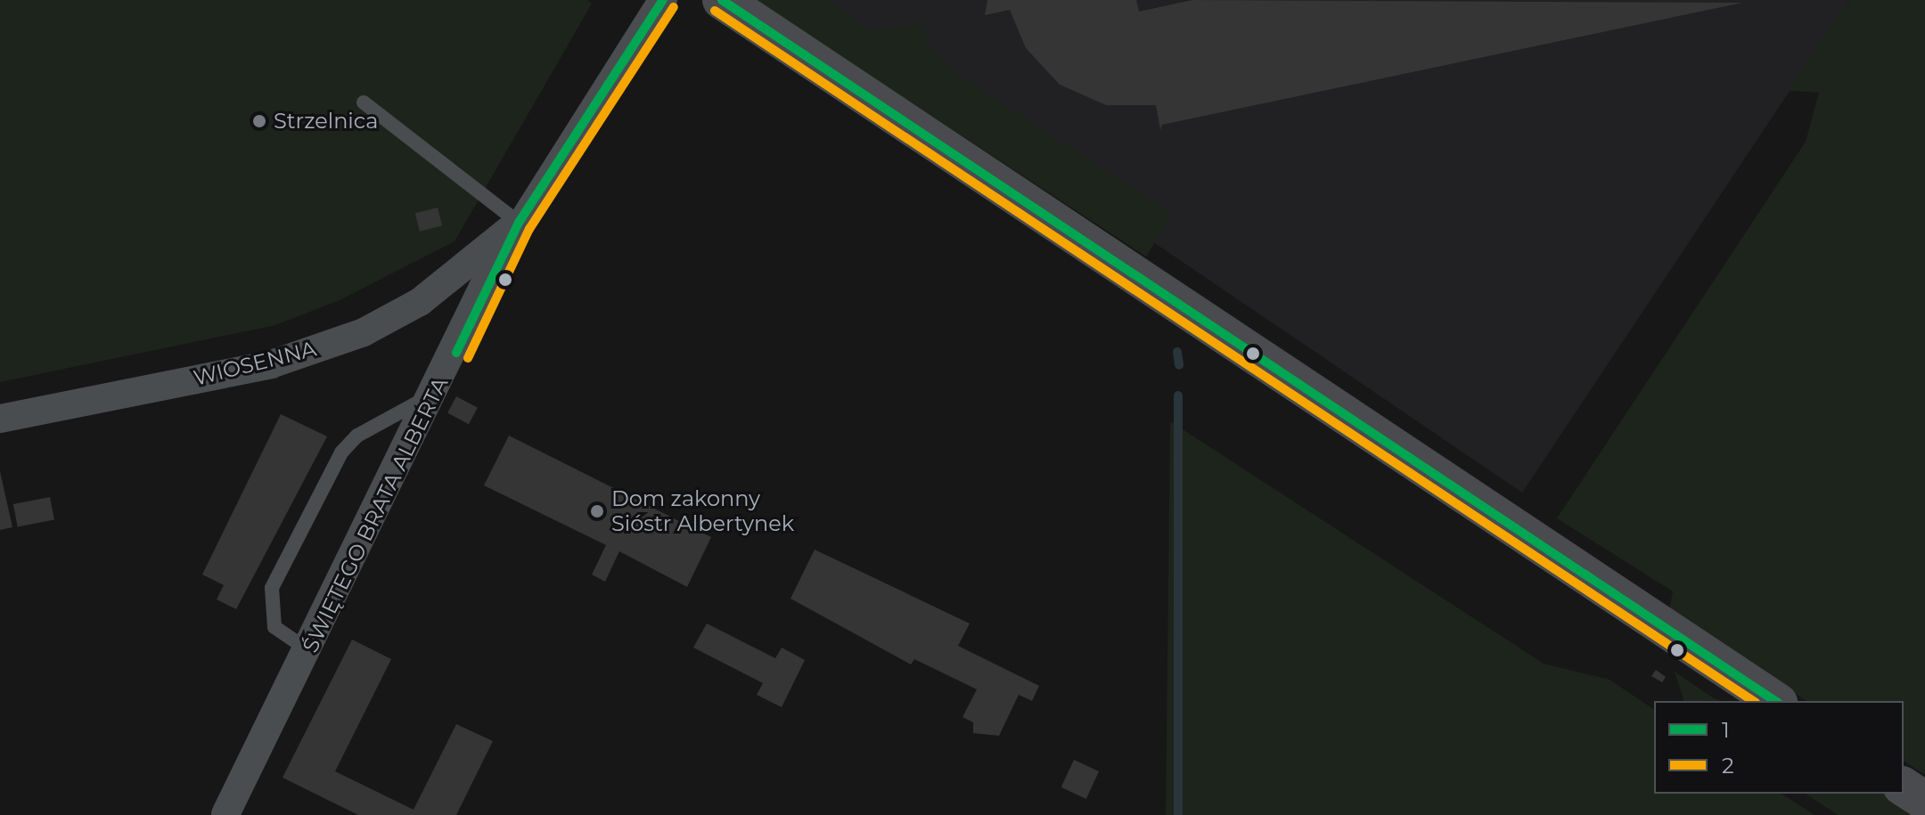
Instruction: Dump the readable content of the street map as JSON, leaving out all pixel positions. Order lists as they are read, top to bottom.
{
  "streets": {
    "street": ["WIOSENNA", "ŚWIĘTEGO BRATA ALBERTA"]
  },
  "crossings": [
    ["WIOSENNA", "ŚWIĘTEGO BRATA ALBERTA"]
  ],
  "places": ["Strzelnica", "Dom zakonny Sióstr Albertynek"],
  "lines": ["transit line 1", "transit line 2"],
  "legend": ["1", "2"]
}
